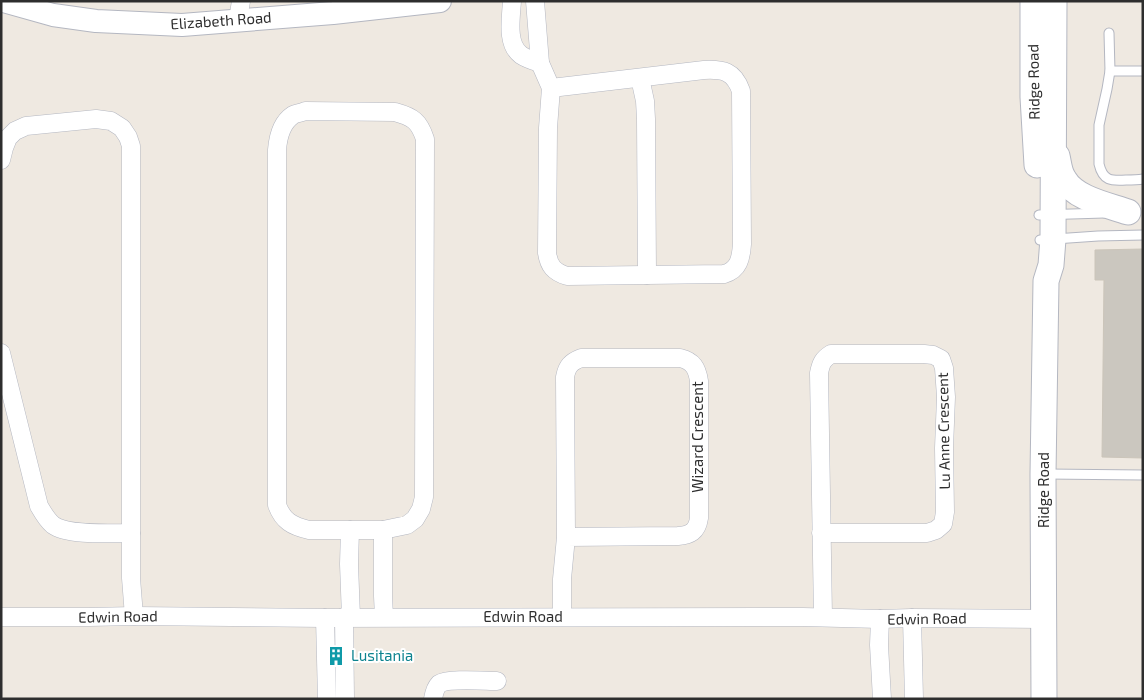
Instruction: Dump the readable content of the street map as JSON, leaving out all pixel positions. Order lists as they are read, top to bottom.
{
  "streets": {
    "main road": ["Ridge Road"],
    "street": [
      "Elizabeth Road",
      "Lu Anne Crescent",
      "Wizard Crescent",
      "Edwin Road"
    ]
  },
  "crossings": [
    ["Ridge Road", "Edwin Road"],
    ["Lu Anne Crescent", "Edwin Road"],
    ["Wizard Crescent", "Edwin Road"]
  ],
  "places": {
    "building": ["Lusitania"]
  }
}
